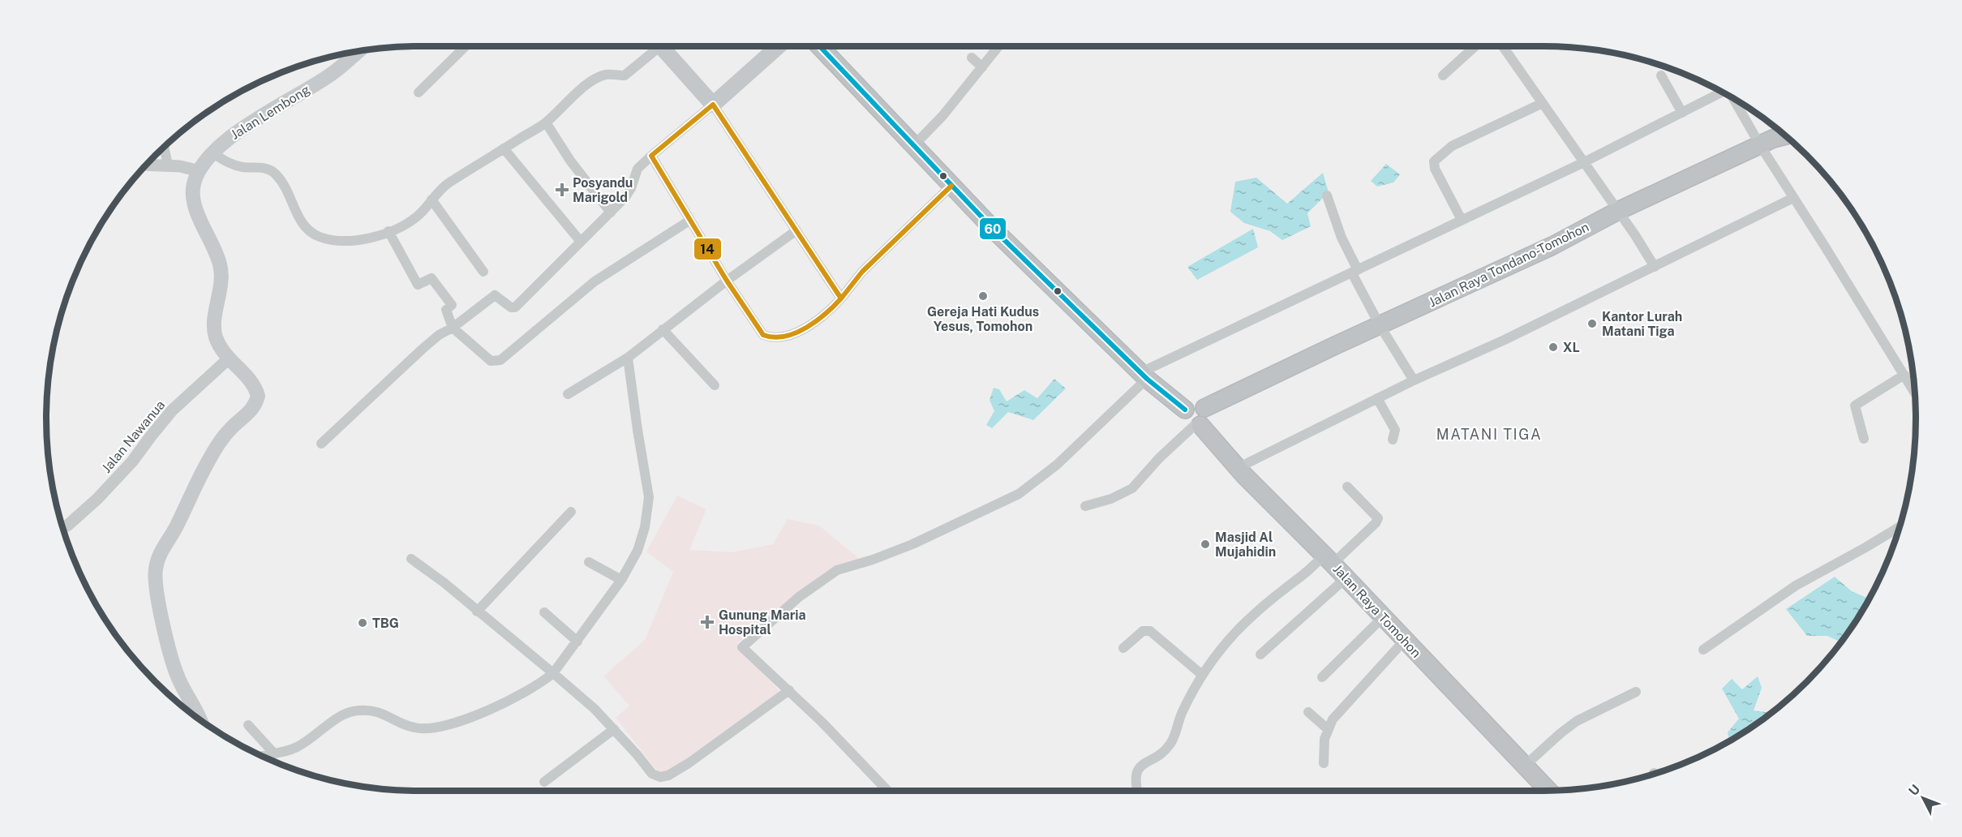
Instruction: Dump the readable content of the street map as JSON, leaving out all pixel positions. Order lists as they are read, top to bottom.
{
  "streets": {
    "highway": ["Jalan Raya Tondano-Tomohon", "Jalan Raya Tomohon"],
    "main road": ["Jalan Lembong"],
    "street": ["Jalan Nawanua"]
  },
  "crossings": [
    ["Jalan Lembong", "Jalan Nawanua"],
    ["Jalan Raya Tondano-Tomohon", "Jalan Raya Tomohon"]
  ],
  "districts": ["MATANI TIGA"],
  "places": {
    "health": ["Posyandu Marigold", "Gunung Maria Hospital"],
    "other": [
      "Gereja Hati Kudus Yesus, Tomohon",
      "Kantor Lurah Matani Tiga",
      "XL",
      "Masjid Al Mujahidin",
      "TBG"
    ]
  },
  "lines": ["transit line 60", "transit line 14"],
  "north": "top left"
}
